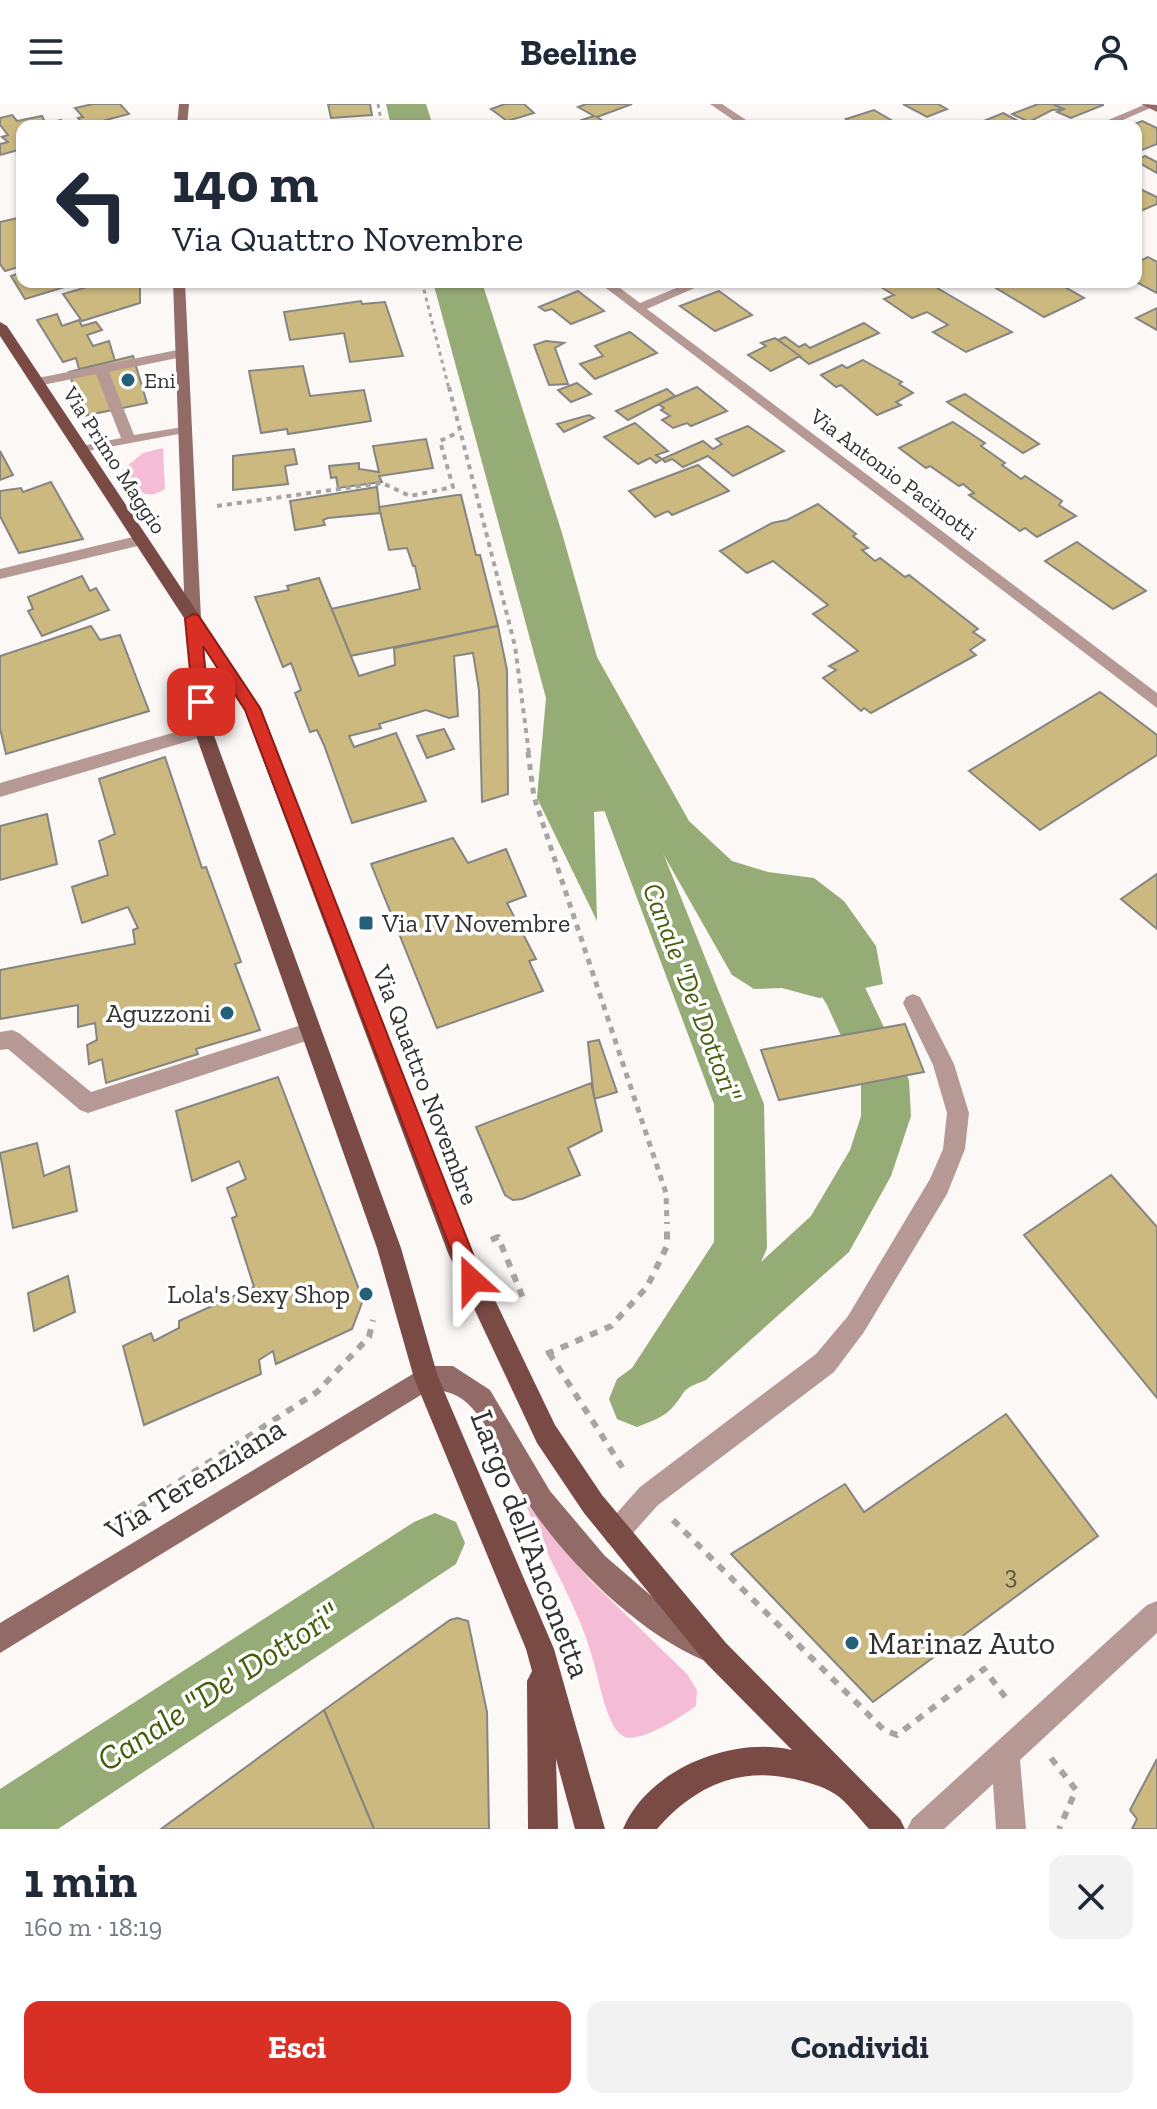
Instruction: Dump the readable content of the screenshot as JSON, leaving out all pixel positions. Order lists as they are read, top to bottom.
{
  "streets": {
    "main road": [
      "Via Primo Maggio",
      "Via Quattro Novembre",
      "Via Terenziana",
      "Largo dell'Anconetta"
    ],
    "street": ["Via Antonio Pacinotti"]
  },
  "crossings": [
    ["Via Primo Maggio", "Via Quattro Novembre"],
    ["Via Terenziana", "Largo dell'Anconetta"]
  ],
  "water": ["Canale \"De' Dottori\""],
  "places": {
    "other": [
      "Eni",
      "Aguzzoni",
      "Lola's Sexy Shop",
      "Marinaz Auto"
    ],
    "transit": ["Via IV Novembre"]
  },
  "house_numbers": ["3"],
  "page": {
    "header": "Beeline",
    "turn": ["140 m", "Via Quattro Novembre"],
    "heading": ["1 min", "160 m · 18:19"],
    "buttons": ["Esci", "Condividi"]
  }
}
